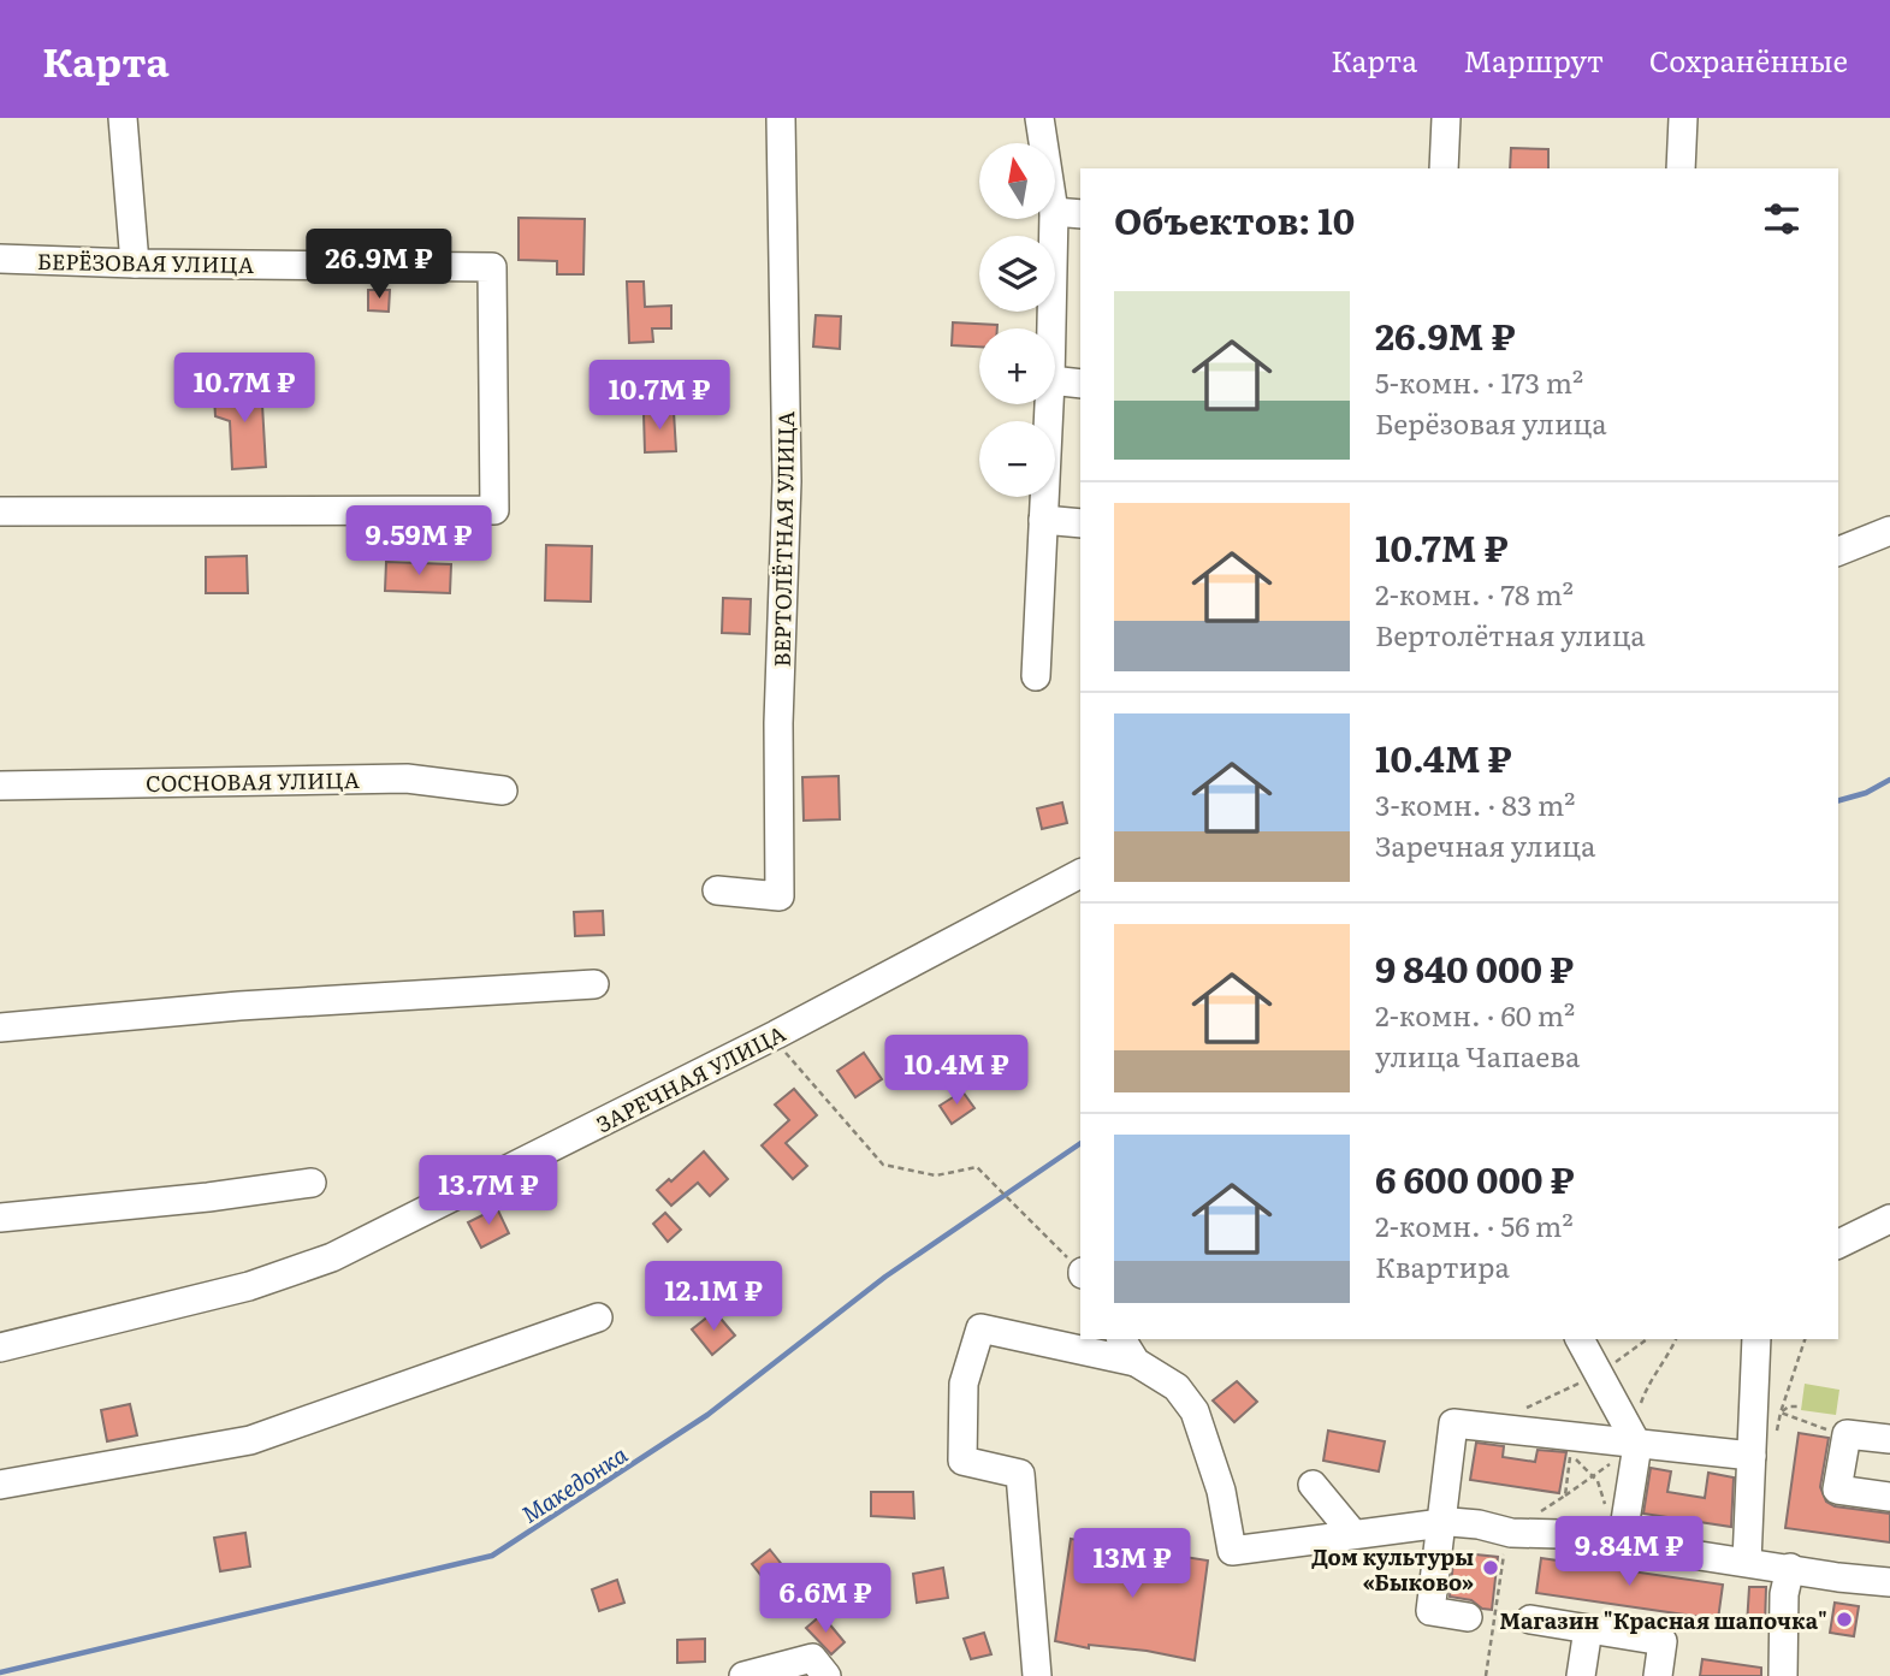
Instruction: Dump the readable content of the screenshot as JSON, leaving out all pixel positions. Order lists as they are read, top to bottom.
{
  "streets": {
    "street": [
      "БЕРЁЗОВАЯ УЛИЦА",
      "ВЕРТОЛЁТНАЯ УЛИЦА",
      "СОСНОВАЯ УЛИЦА",
      "ЗАРЕЧНАЯ УЛИЦА"
    ]
  },
  "water": ["Македонка"],
  "places": ["Дом культуры «Быково»", "Магазин \"Красная шапочка\""],
  "north": "top",
  "page": {
    "header": "Карта",
    "nav": ["Карта", "Маршрут", "Сохранённые"],
    "map_buttons": ["+", "−"],
    "heading": "Объектов: 10",
    "price": [
      "26.9M ₽",
      "10.7M ₽",
      "10.7M ₽",
      "9.59M ₽",
      "10.4M ₽",
      "13.7M ₽",
      "12.1M ₽",
      "9.84M ₽",
      "13M ₽",
      "6.6M ₽"
    ],
    "list": [
      {
        "name": "26.9M ₽",
        "note": "5-комн. · 173 m² · Берёзовая улица"
      },
      {
        "name": "10.7M ₽",
        "note": "2-комн. · 78 m² · Вертолётная улица"
      },
      {
        "name": "10.4M ₽",
        "note": "3-комн. · 83 m² · Заречная улица"
      },
      {
        "name": "9 840 000 ₽",
        "note": "2-комн. · 60 m² · улица Чапаева"
      },
      {
        "name": "6 600 000 ₽",
        "note": "2-комн. · 56 m² · Квартира"
      }
    ]
  }
}
